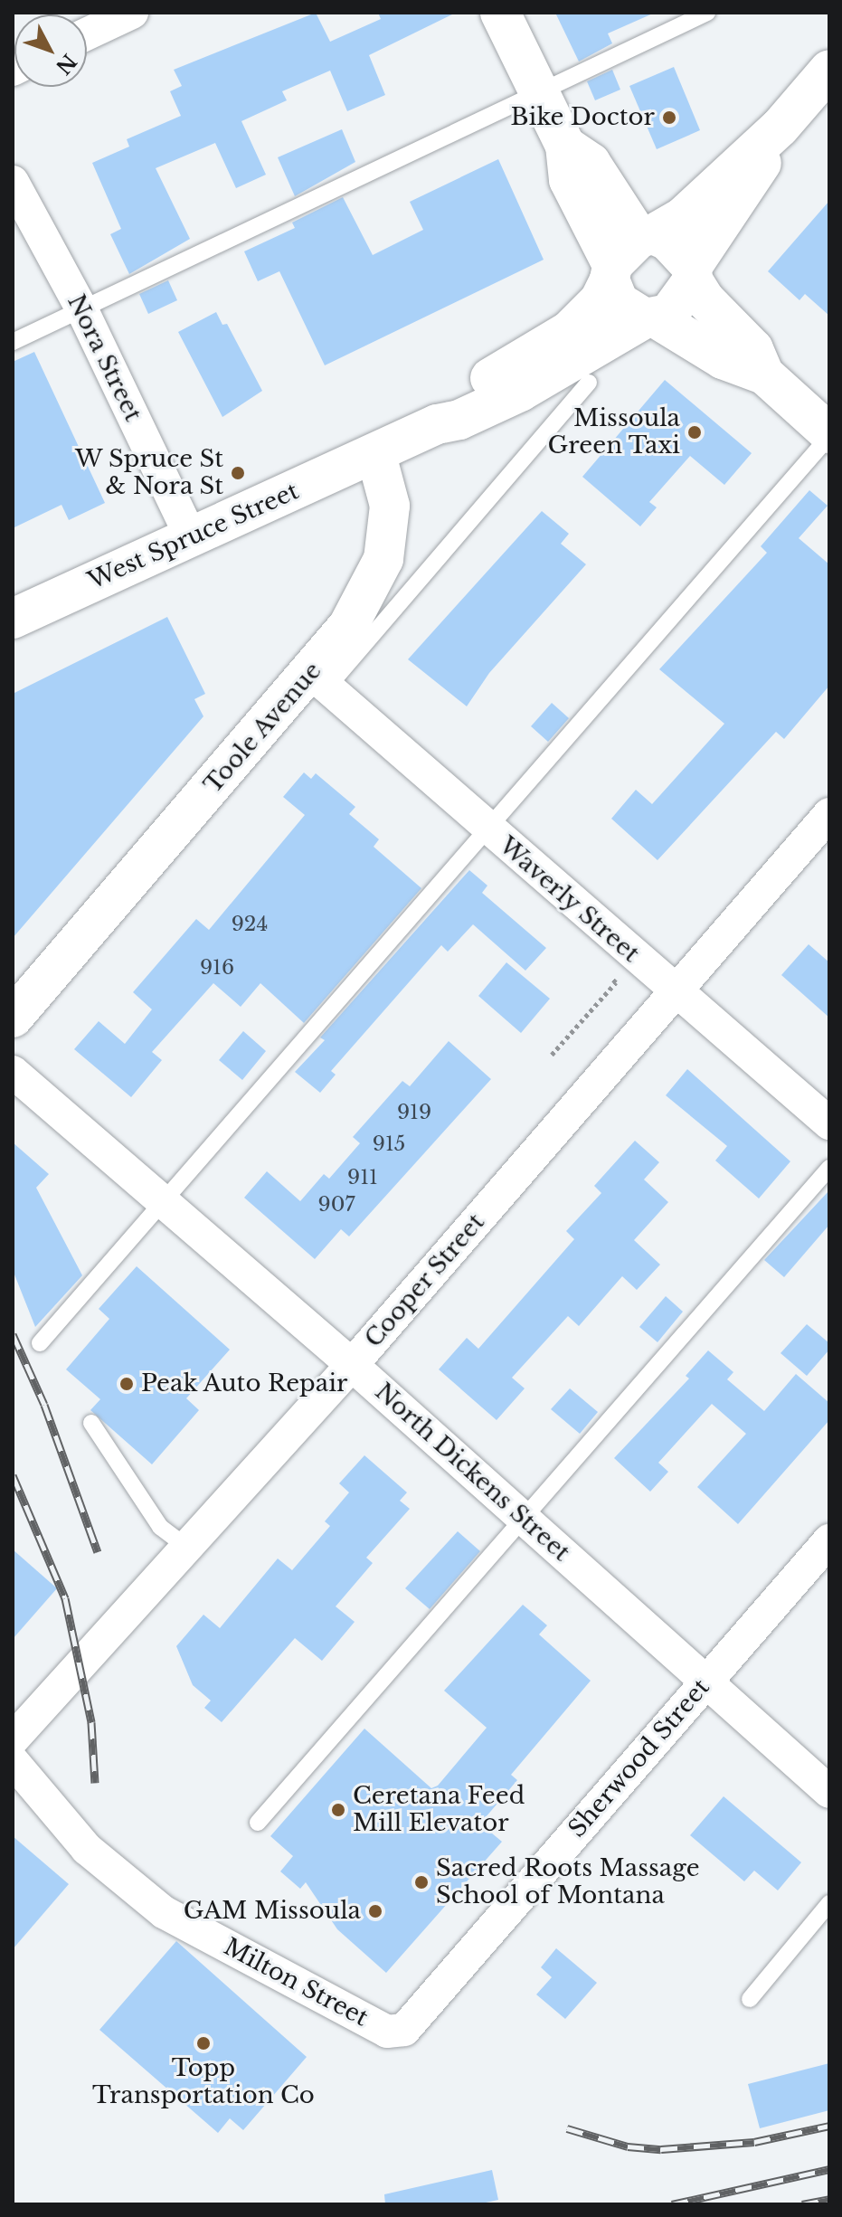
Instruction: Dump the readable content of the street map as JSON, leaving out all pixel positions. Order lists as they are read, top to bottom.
{
  "streets": {
    "main road": ["West Spruce Street", "Toole Avenue"],
    "street": [
      "Nora Street",
      "Waverly Street",
      "Cooper Street",
      "North Dickens Street",
      "Sherwood Street",
      "Milton Street"
    ]
  },
  "crossings": [
    ["Nora Street", "West Spruce Street"],
    ["West Spruce Street", "Toole Avenue"],
    ["Toole Avenue", "Waverly Street"],
    ["Waverly Street", "Cooper Street"],
    ["Cooper Street", "North Dickens Street"],
    ["North Dickens Street", "Sherwood Street"],
    ["Sherwood Street", "Milton Street"]
  ],
  "places": [
    "Bike Doctor",
    "Missoula Green Taxi",
    "W Spruce St & Nora St",
    "Peak Auto Repair",
    "Ceretana Feed Mill Elevator",
    "Sacred Roots Massage School of Montana",
    "GAM Missoula",
    "Topp Transportation Co"
  ],
  "house_numbers": [
    "924",
    "916",
    "919",
    "915",
    "911",
    "907"
  ],
  "north": "bottom right"
}
